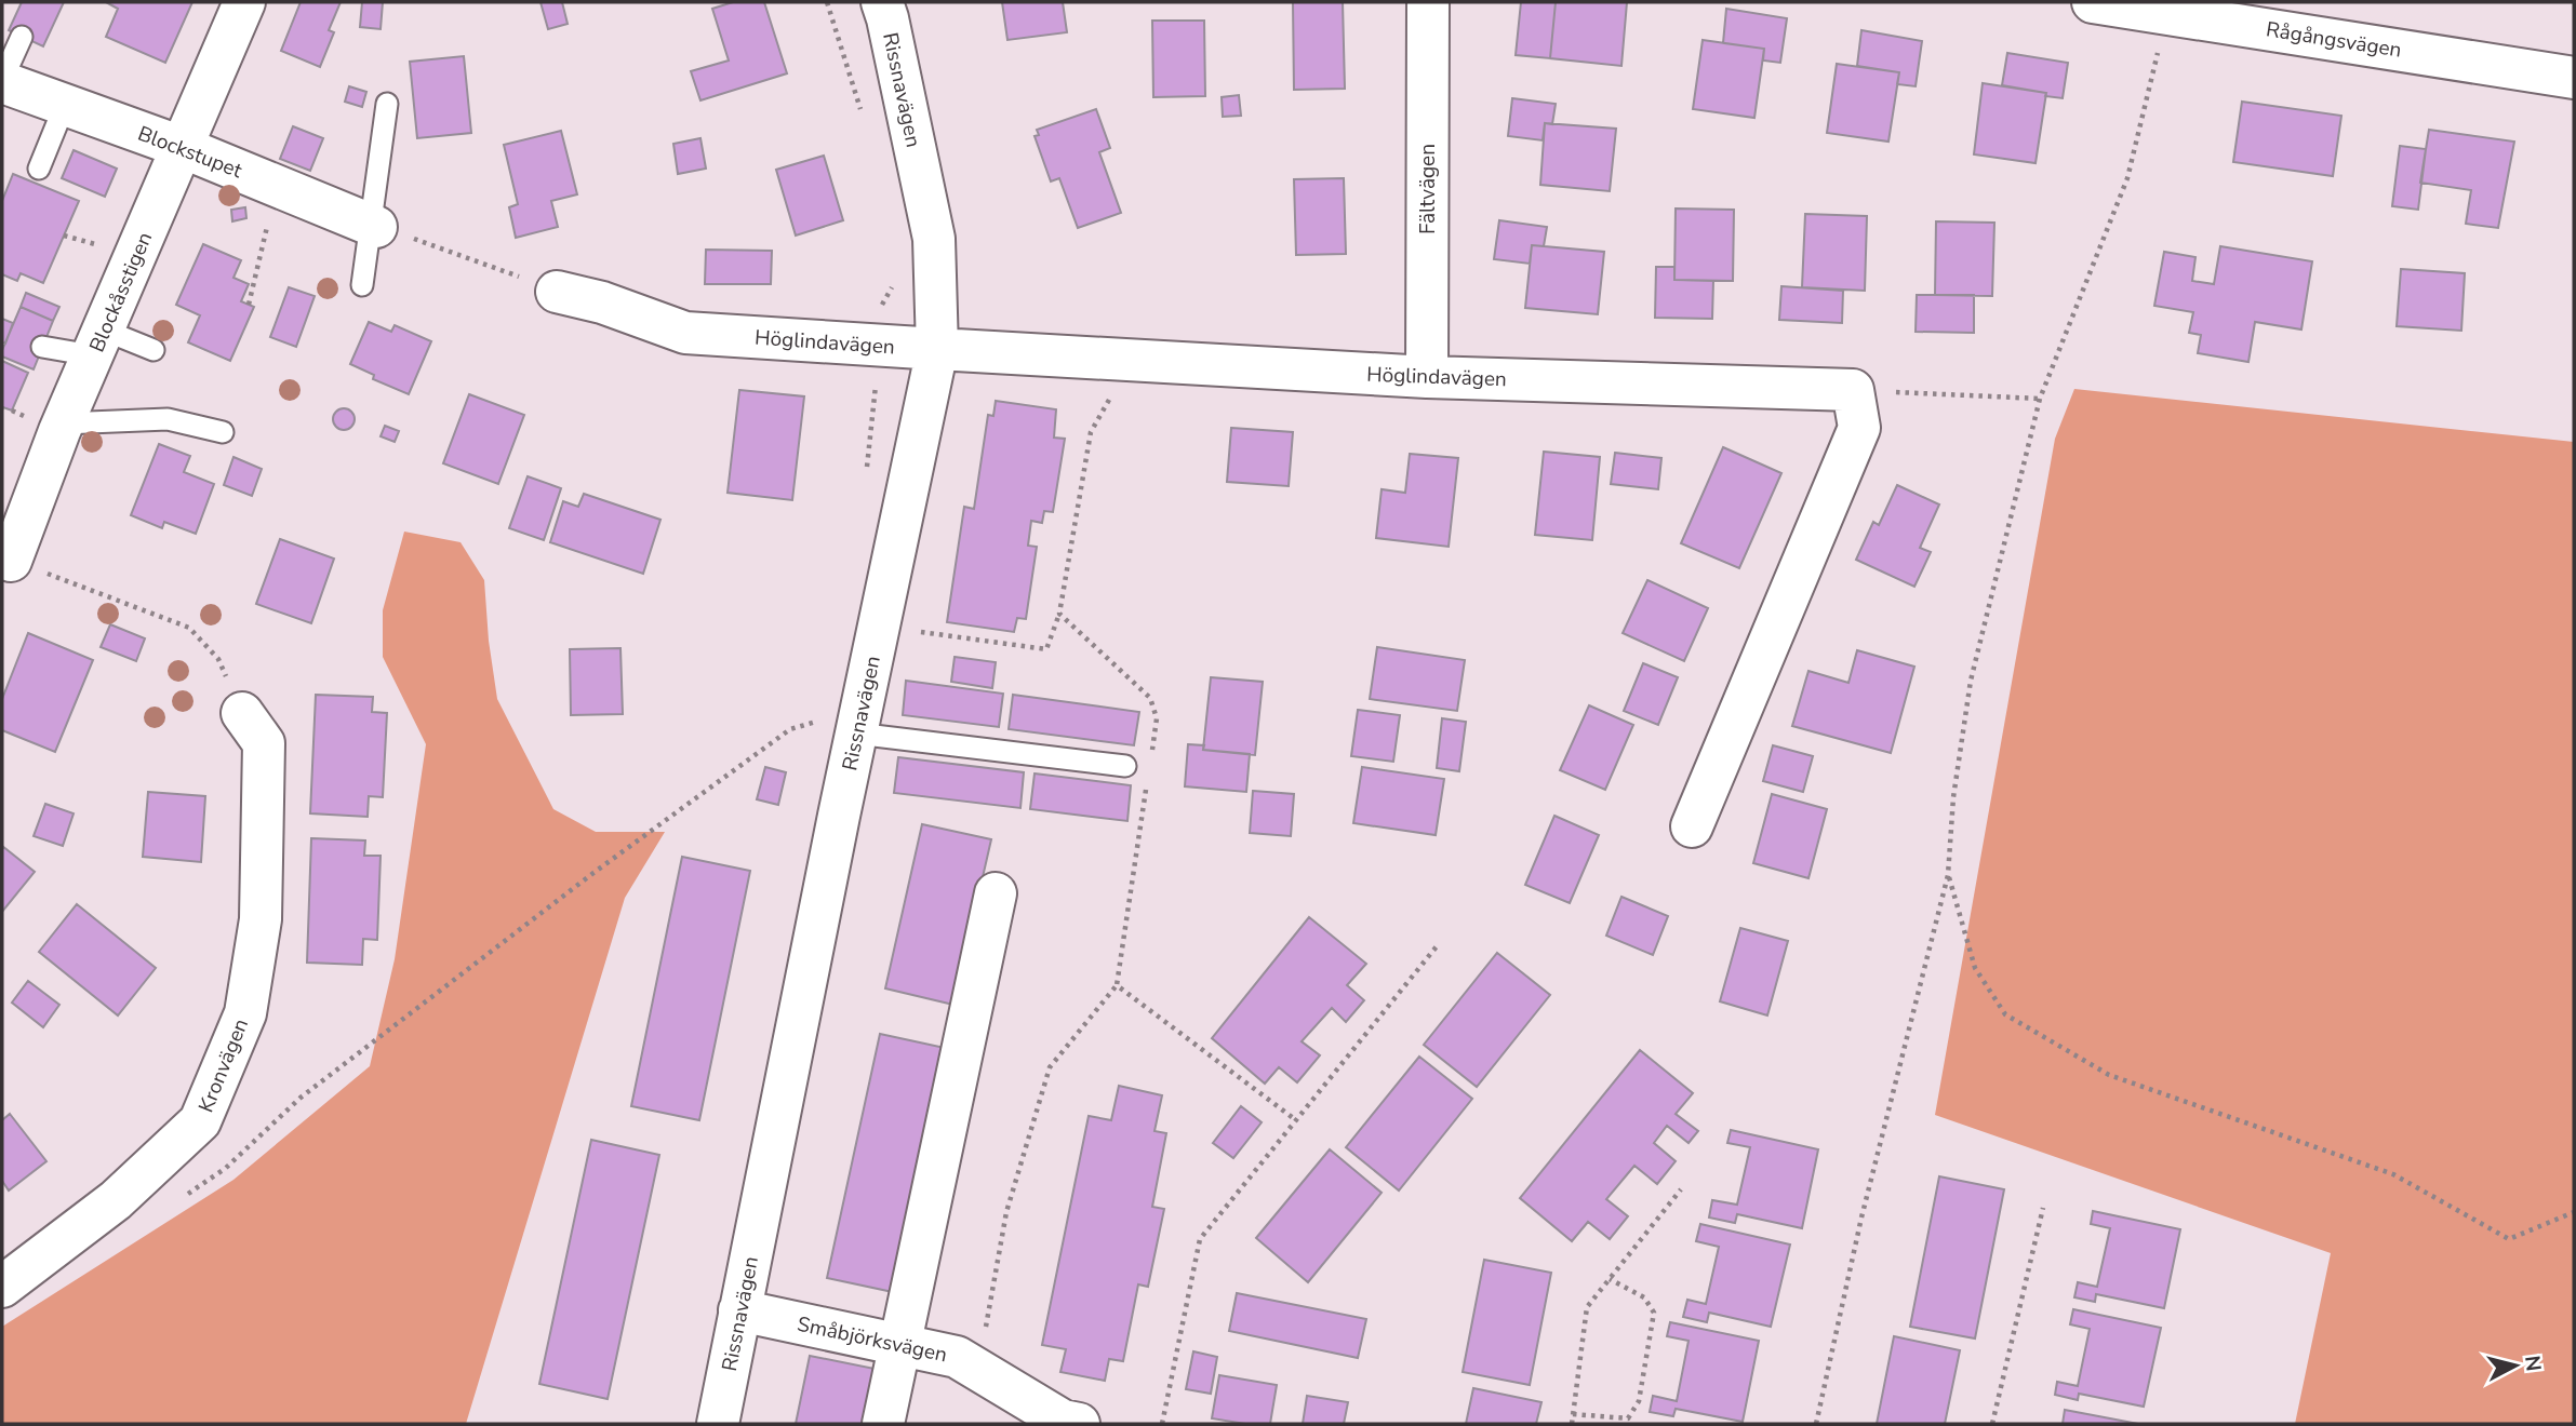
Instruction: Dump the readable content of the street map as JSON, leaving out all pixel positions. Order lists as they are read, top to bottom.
{
  "streets": {
    "street": [
      "Rågångsvägen",
      "Rissnavägen",
      "Blockstupet",
      "Fältvägen",
      "Blockåsstigen",
      "Höglindavägen",
      "Kronvägen",
      "Småbjörksvägen"
    ]
  },
  "crossings": [
    ["Rissnavägen", "Höglindavägen"],
    ["Rissnavägen", "Småbjörksvägen"],
    ["Blockstupet", "Blockåsstigen"],
    ["Fältvägen", "Höglindavägen"]
  ],
  "north": "right"
}
